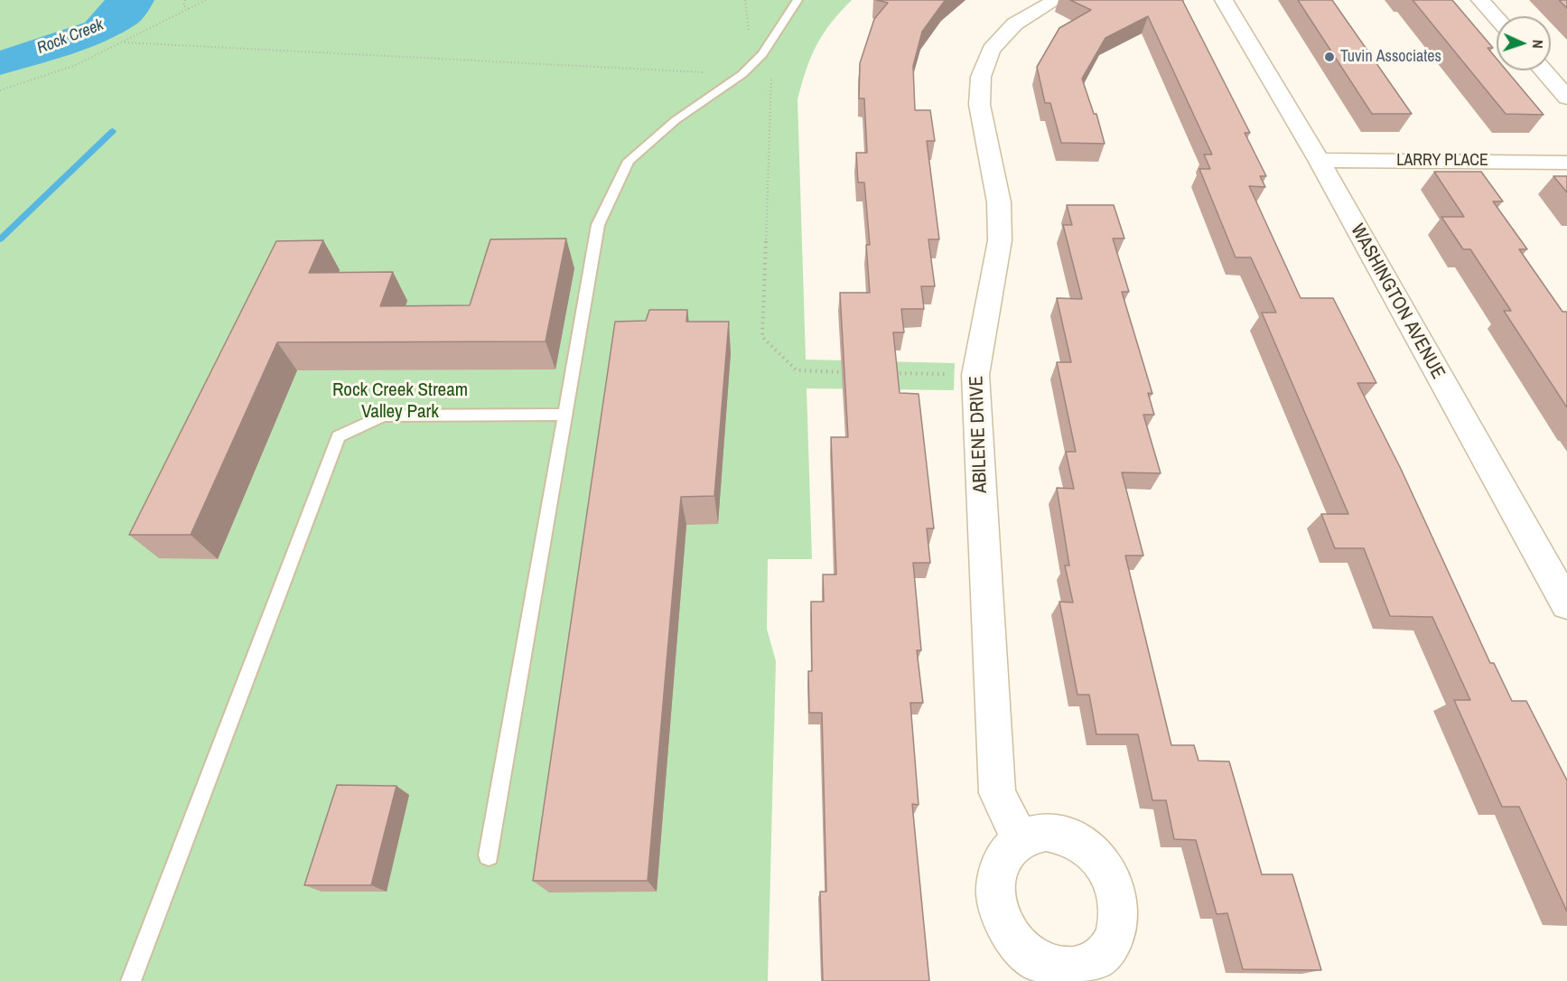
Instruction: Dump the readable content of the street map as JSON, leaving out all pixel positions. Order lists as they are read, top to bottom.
{
  "streets": {
    "street": ["LARRY PLACE", "WASHINGTON AVENUE", "ABILENE DRIVE"]
  },
  "crossings": [
    ["LARRY PLACE", "WASHINGTON AVENUE"]
  ],
  "water": ["Rock Creek"],
  "parks": ["Rock Creek Stream Valley Park"],
  "places": ["Tuvin Associates"],
  "north": "right"
}
